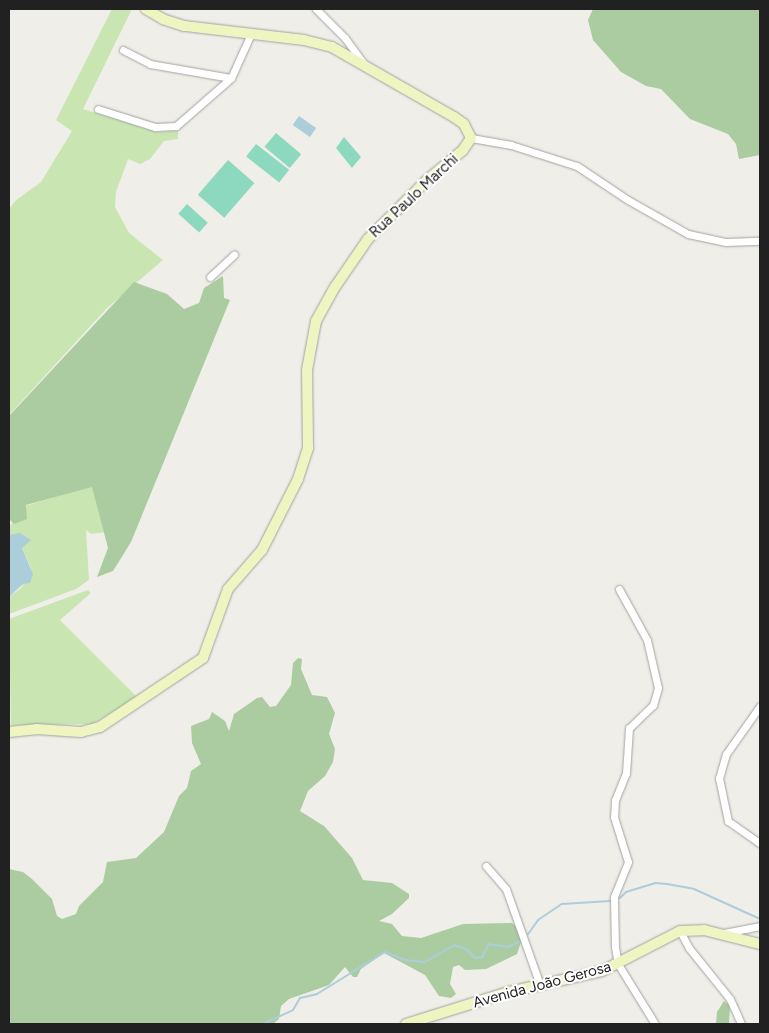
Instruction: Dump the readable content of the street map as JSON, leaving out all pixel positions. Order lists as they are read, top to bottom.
{
  "streets": {
    "street": ["Rua Paulo Marchi", "Avenida João Gerosa"]
  }
}
